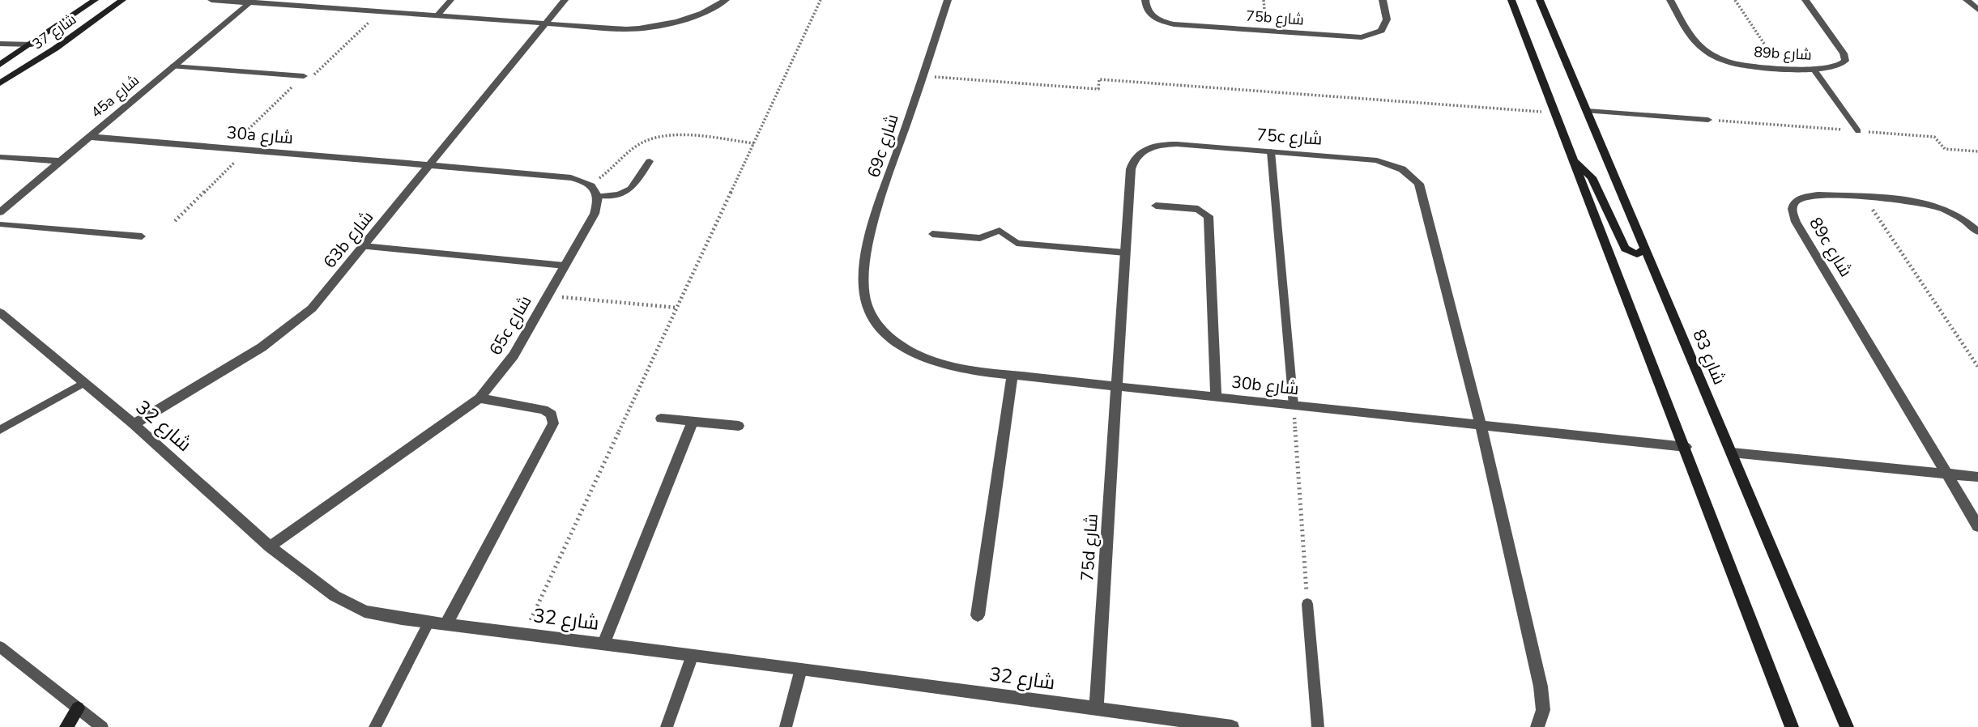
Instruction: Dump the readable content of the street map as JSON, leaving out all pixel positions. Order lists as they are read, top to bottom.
{
  "streets": {
    "street": [
      "75b شارع",
      "شارع 37",
      "89b شارع",
      "45a شارع",
      "30a شارع",
      "75c شارع",
      "69c شارع",
      "63b شارع",
      "89c شارع",
      "65c شارع",
      "شارع 83",
      "30b شارع",
      "شارع 32",
      "75d شارع"
    ]
  },
  "crossings": [
    ["45a شارع", "30a شارع"],
    ["30a شارع", "63b شارع"],
    ["75c شارع", "30b شارع"],
    ["75c شارع", "75d شارع"],
    ["69c شارع", "30b شارع"],
    ["63b شارع", "شارع 32"],
    ["65c شارع", "شارع 32"],
    ["30b شارع", "75d شارع"],
    ["شارع 32", "75d شارع"]
  ]
}
